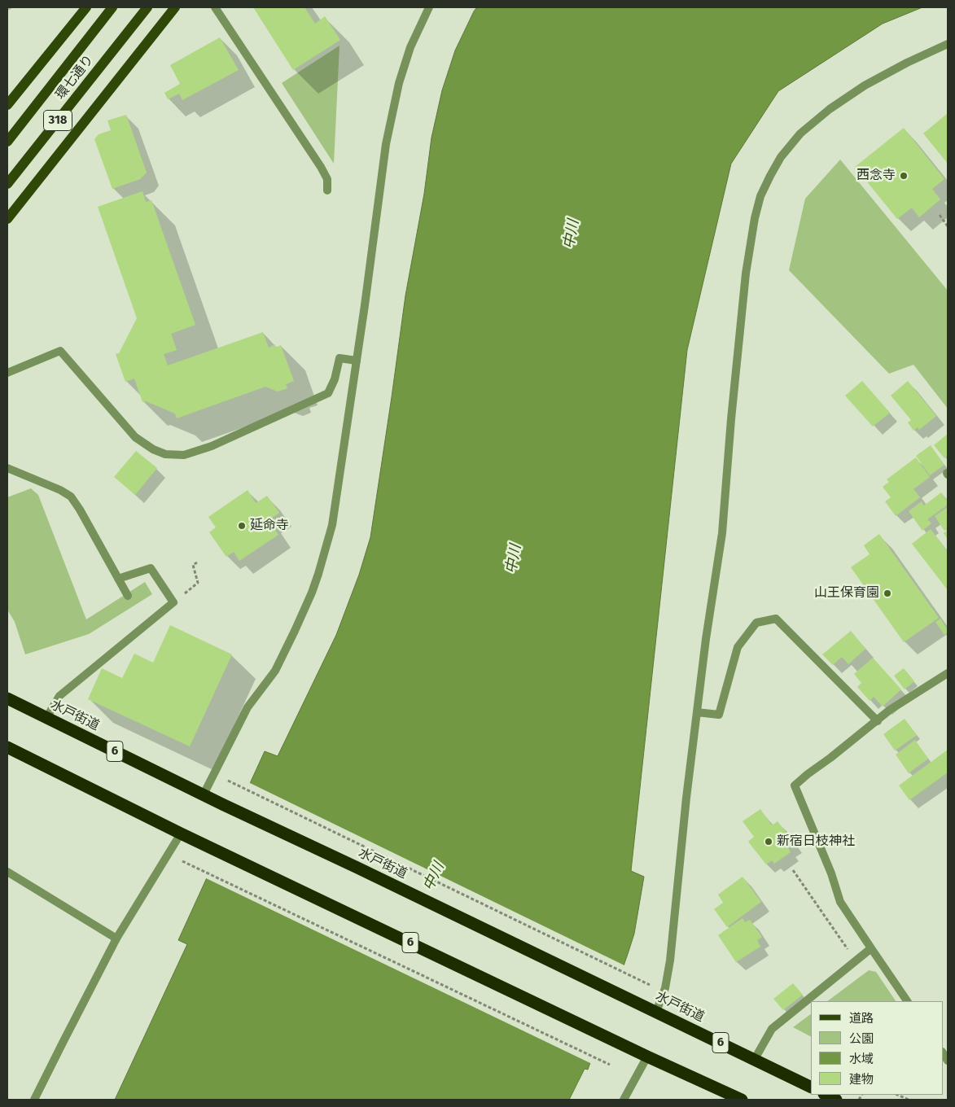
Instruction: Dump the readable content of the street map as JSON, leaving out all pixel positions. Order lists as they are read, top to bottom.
{
  "streets": {
    "highway": ["水戸街道", "6"],
    "main road": ["環七通り", "318"]
  },
  "water": ["中川"],
  "places": [
    "西念寺",
    "延命寺",
    "山王保育園",
    "新宿日枝神社"
  ],
  "legend": [
    "道路",
    "公園",
    "水域",
    "建物"
  ]
}
